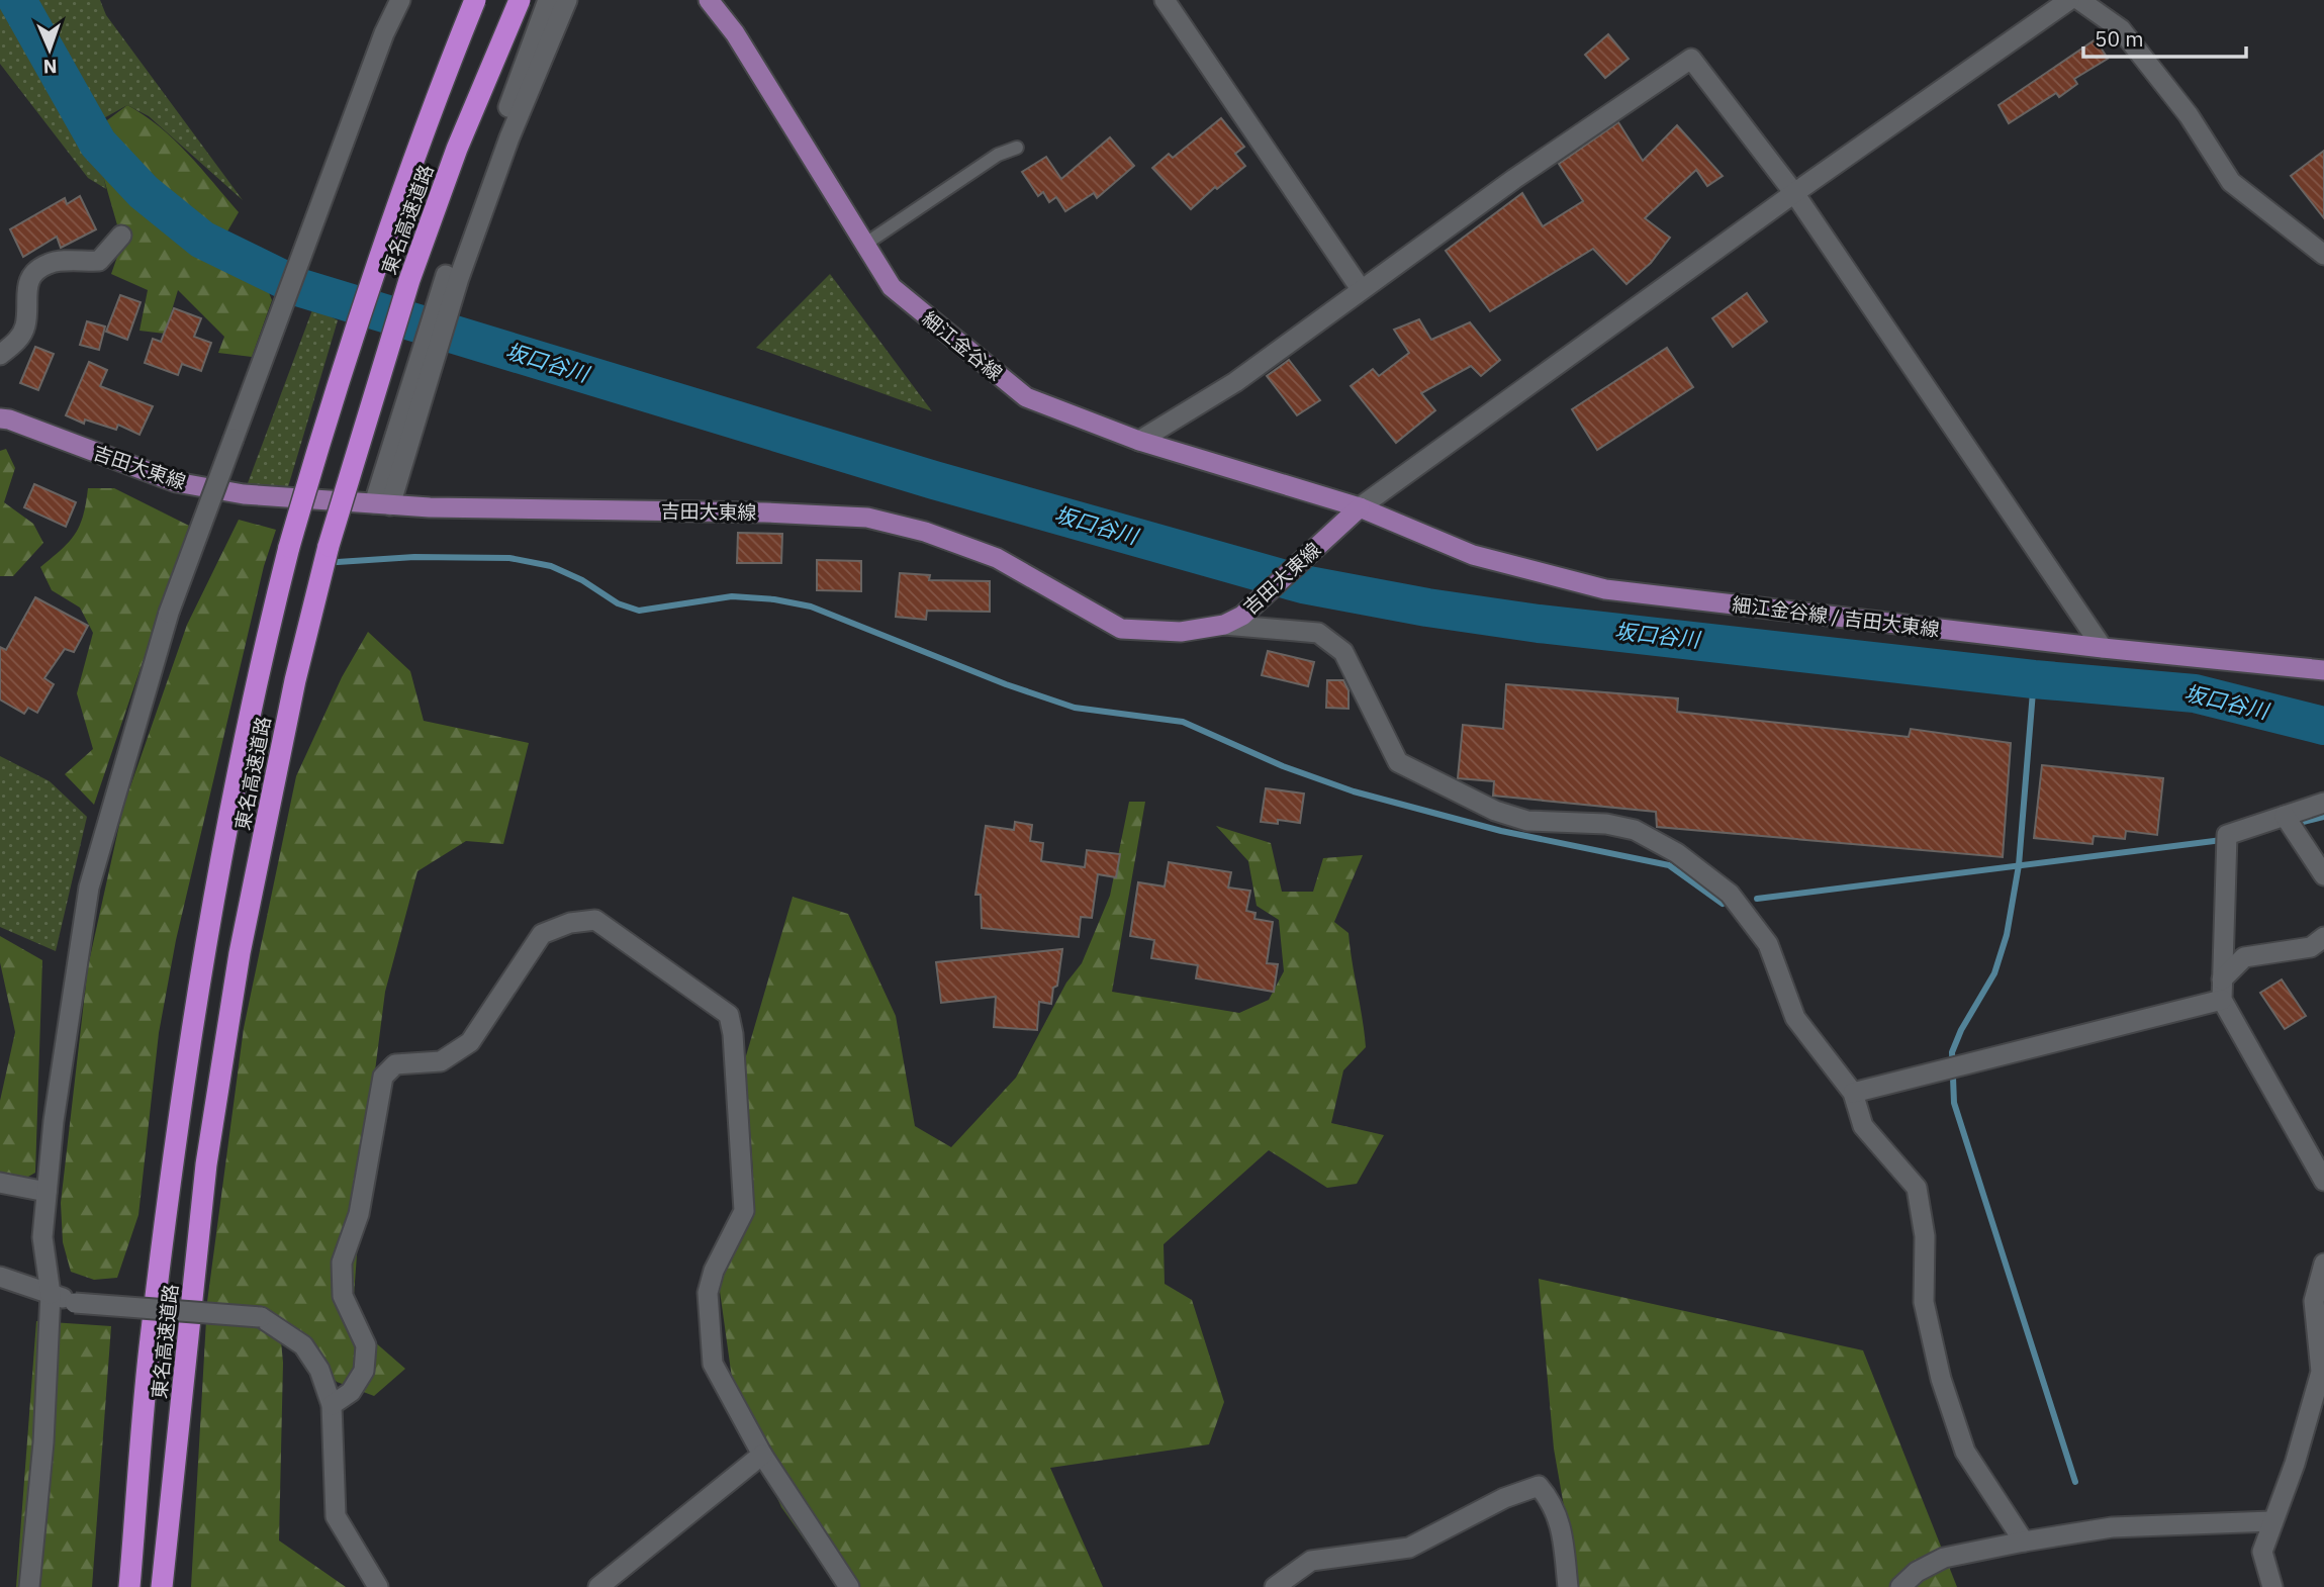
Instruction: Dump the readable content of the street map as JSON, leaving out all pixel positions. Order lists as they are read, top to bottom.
{
  "streets": {
    "highway": ["東名高速道路"],
    "main road": ["細江金谷線", "吉田大東線", "細江金谷線 / 吉田大東線"]
  },
  "crossings": [
    ["細江金谷線", "吉田大東線"],
    ["細江金谷線", "細江金谷線 / 吉田大東線"],
    ["吉田大東線", "細江金谷線 / 吉田大東線"]
  ],
  "water": ["坂口谷川"],
  "scale_bar": "50 m",
  "north": "bottom"
}
